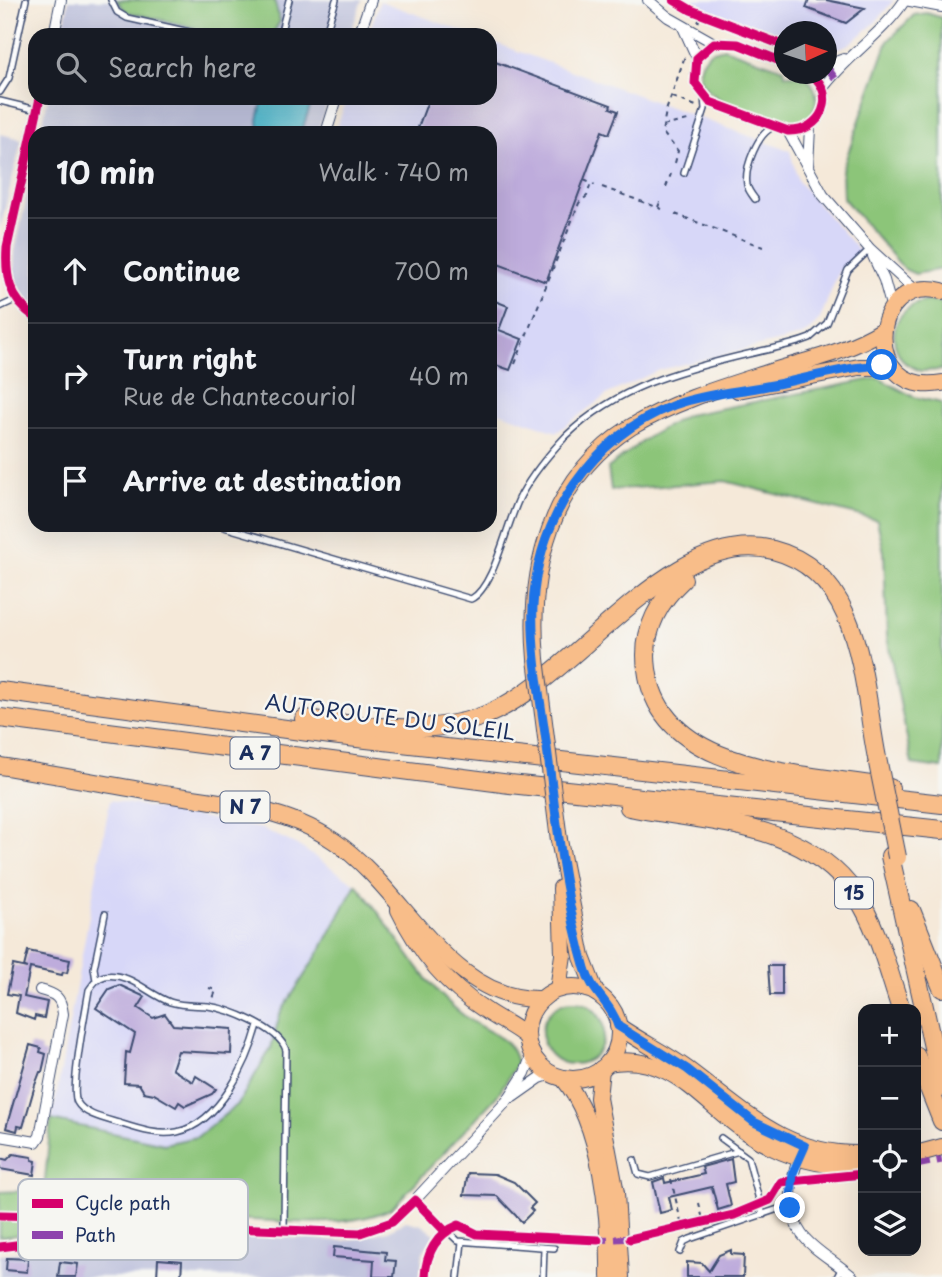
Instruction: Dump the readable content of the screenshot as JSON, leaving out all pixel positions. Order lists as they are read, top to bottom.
{
  "streets": {
    "highway": ["AUTOROUTE DU SOLEIL", "A 7", "15"],
    "main road": ["N 7"]
  },
  "crossings": [
    ["A 7", "15"]
  ],
  "legend": ["Cycle path", "Path"],
  "north": "right",
  "page": {
    "search": "Search here",
    "heading": ["10 min", "Walk · 740 m"],
    "list": [
      ["Continue", "700 m"],
      ["Turn right", "Rue de Chantecouriol", "40 m"],
      "Arrive at destination"
    ],
    "map_buttons": ["+", "−"]
  }
}
